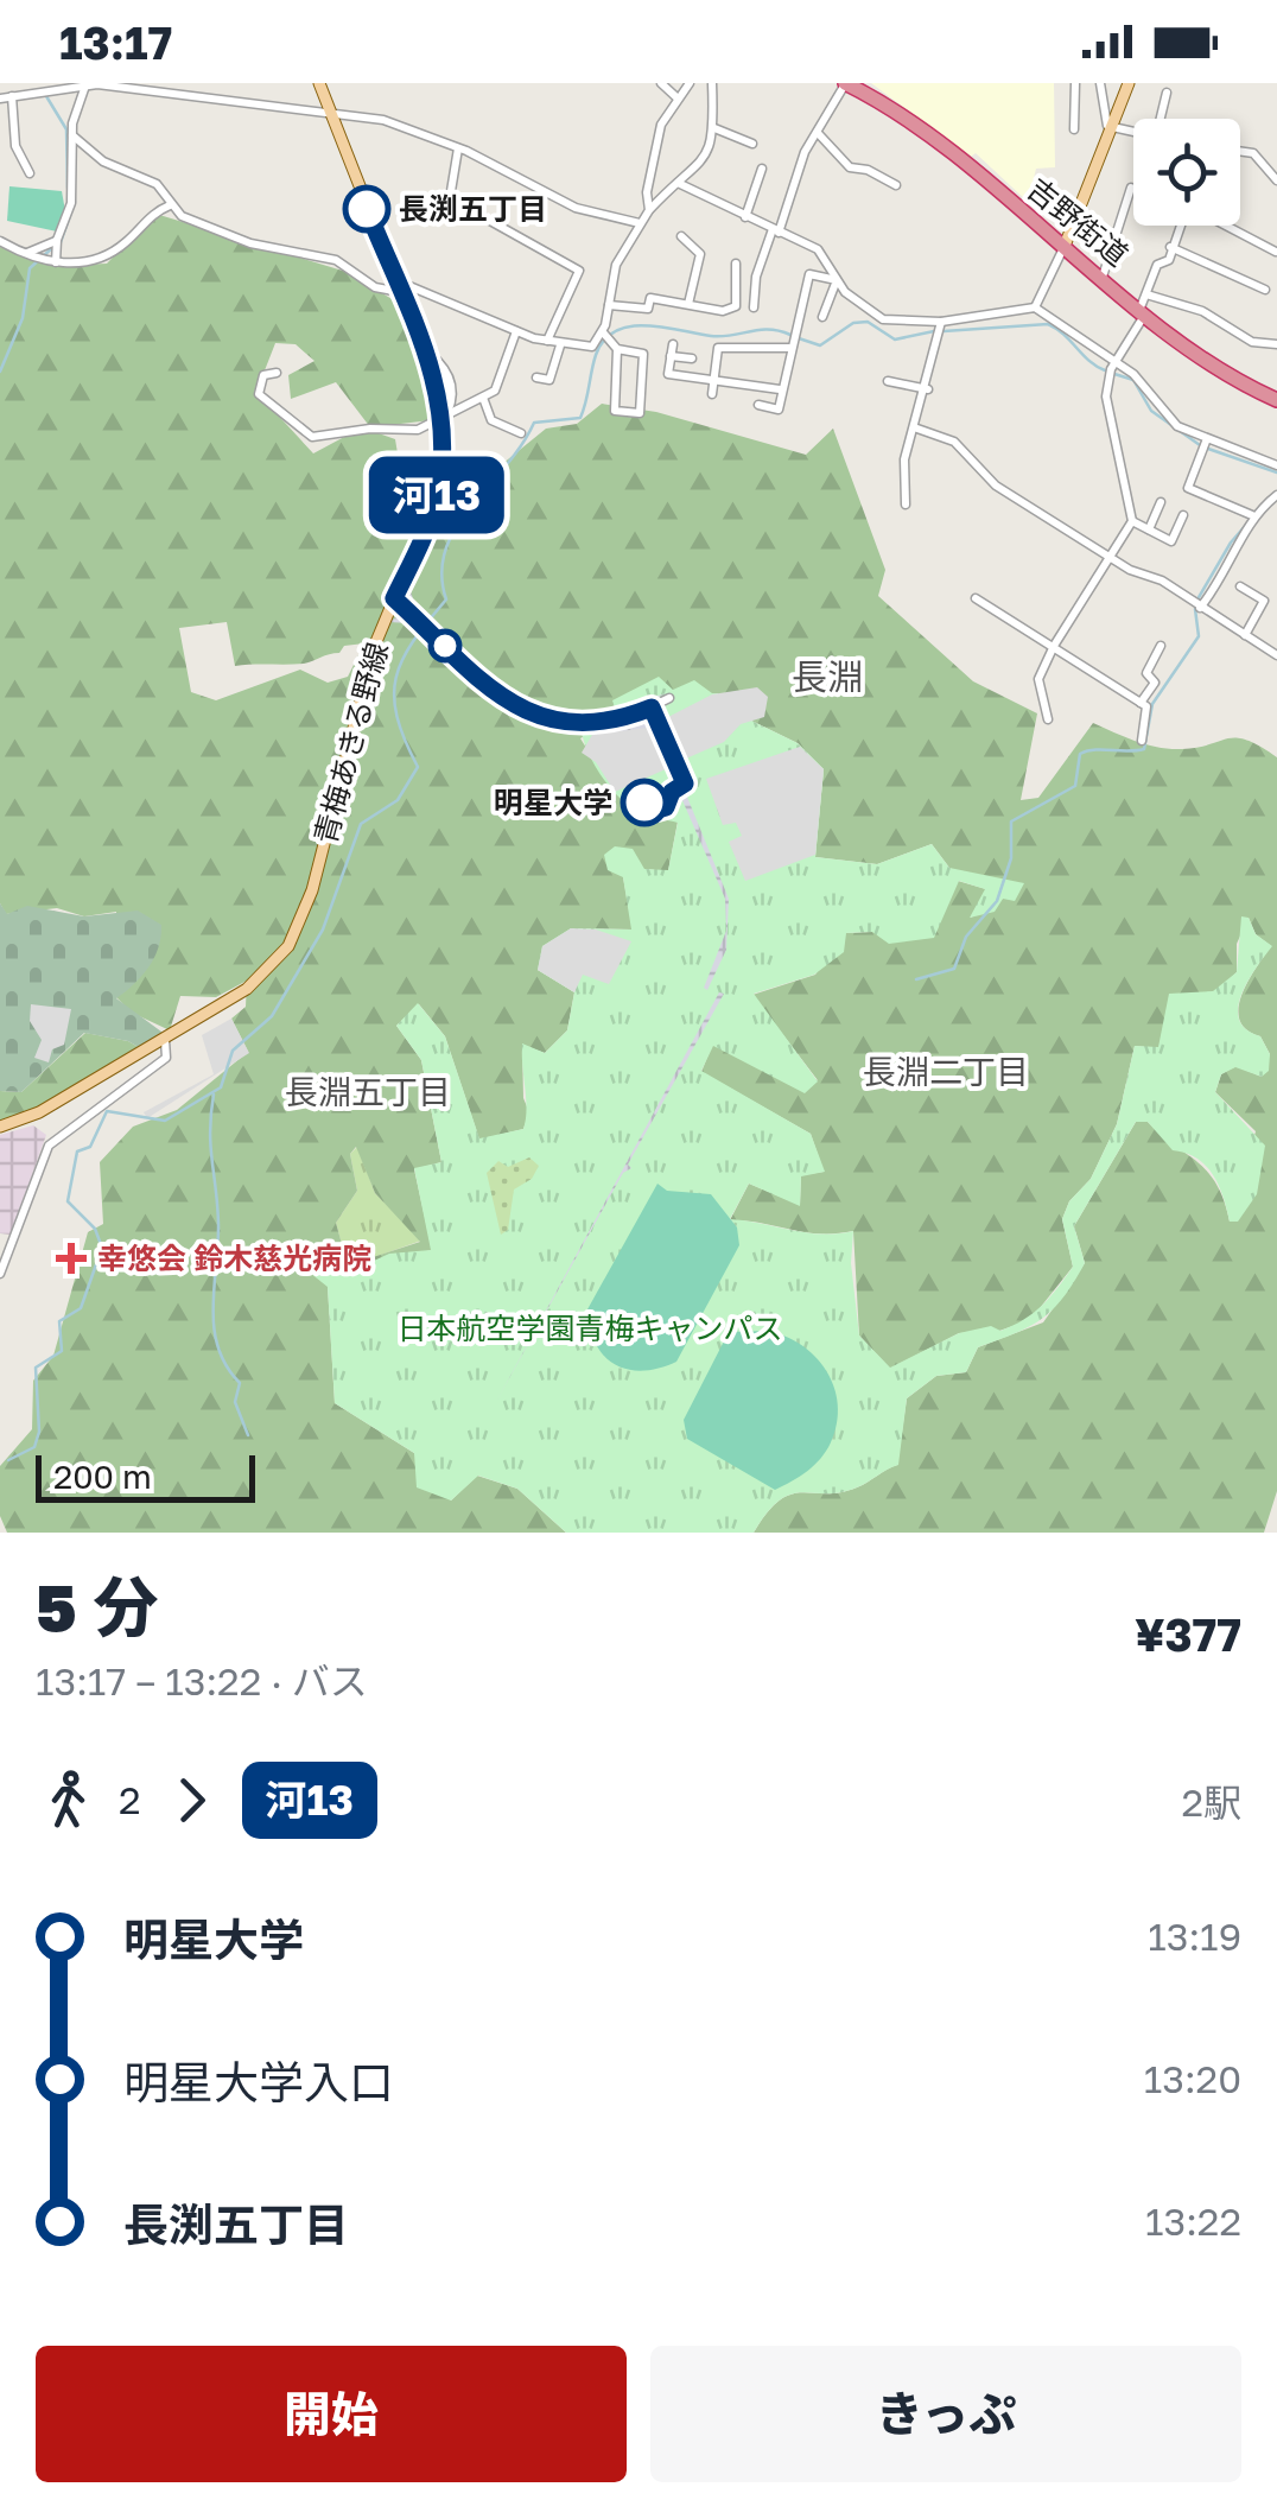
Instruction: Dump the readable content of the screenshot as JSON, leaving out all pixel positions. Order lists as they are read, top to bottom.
{
  "streets": {
    "highway": ["吉野街道"],
    "main road": ["青梅あきる野線"]
  },
  "districts": ["長淵", "長淵二丁目", "長淵五丁目"],
  "parks": ["日本航空学園青梅キャンパス"],
  "places": {
    "other": ["長渕五丁目", "明星大学"],
    "health": ["幸悠会 鈴木慈光病院"]
  },
  "lines": ["bus line 河13"],
  "scale_bar": "200 m",
  "page": {
    "status": "13:17",
    "on_map": "河13",
    "scale": "200 m",
    "heading": ["5 分", "13:17 – 13:22 · バス", "¥377"],
    "legs": ["2", "河13", "2駅"],
    "list": [
      {
        "name": "明星大学",
        "value": "13:19"
      },
      {
        "name": "明星大学入口",
        "value": "13:20"
      },
      {
        "name": "長渕五丁目",
        "value": "13:22"
      }
    ],
    "buttons": ["開始", "きっぷ"]
  }
}
